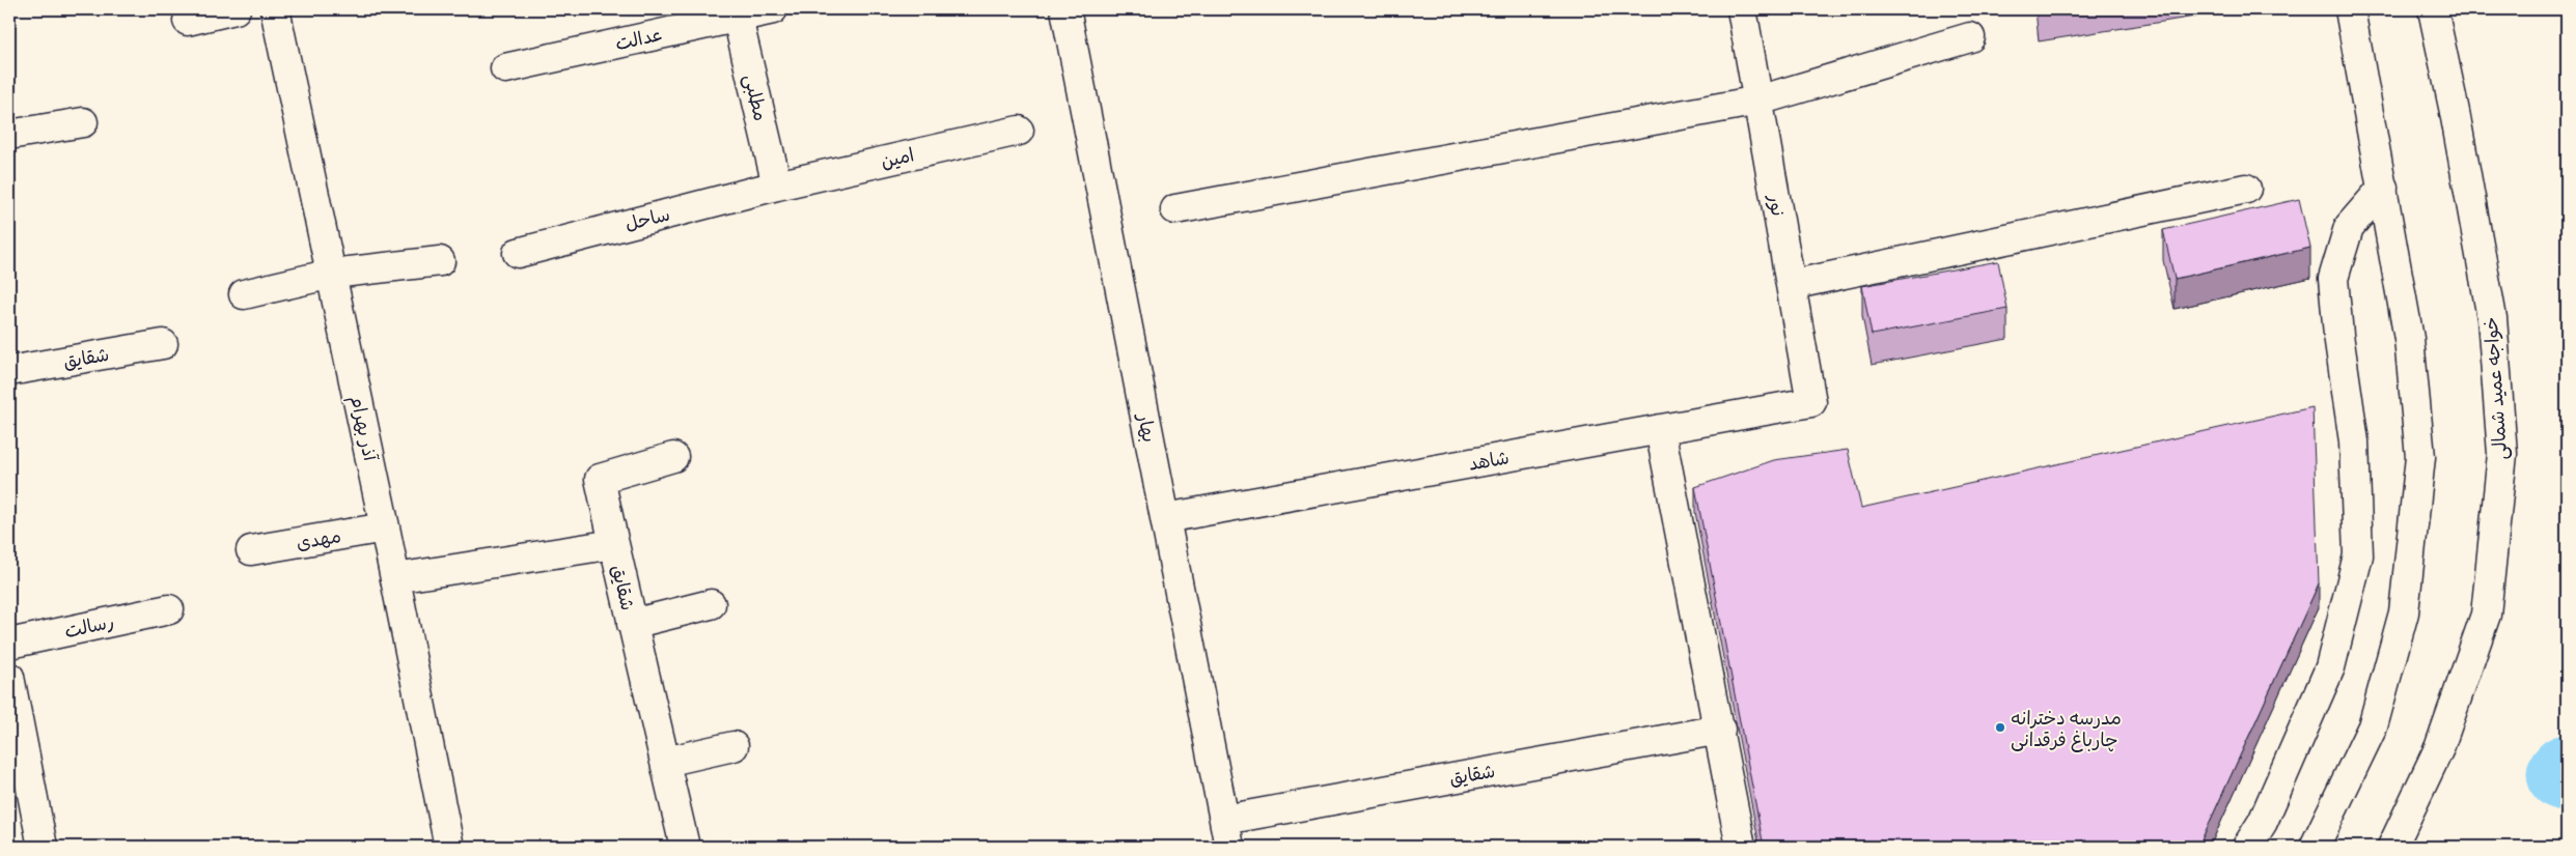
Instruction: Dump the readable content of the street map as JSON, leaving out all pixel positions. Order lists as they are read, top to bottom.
{
  "streets": {
    "street": [
      "عدالت",
      "مطلبی",
      "امین",
      "نور",
      "ساحل",
      "شقایق",
      "خواجه عمید شمالی",
      "آذر بهرام",
      "بهار",
      "شاهد",
      "مهدی",
      "رسالت"
    ]
  },
  "crossings": [
    ["عدالت", "مطلبی"],
    ["مطلبی", "امین"],
    ["مطلبی", "ساحل"],
    ["امین", "ساحل"],
    ["نور", "شاهد"],
    ["شقایق", "آذر بهرام"],
    ["شقایق", "بهار"],
    ["آذر بهرام", "مهدی"],
    ["بهار", "شاهد"]
  ],
  "places": ["مدرسه دخترانه چارباغ فرقدانی"]
}
